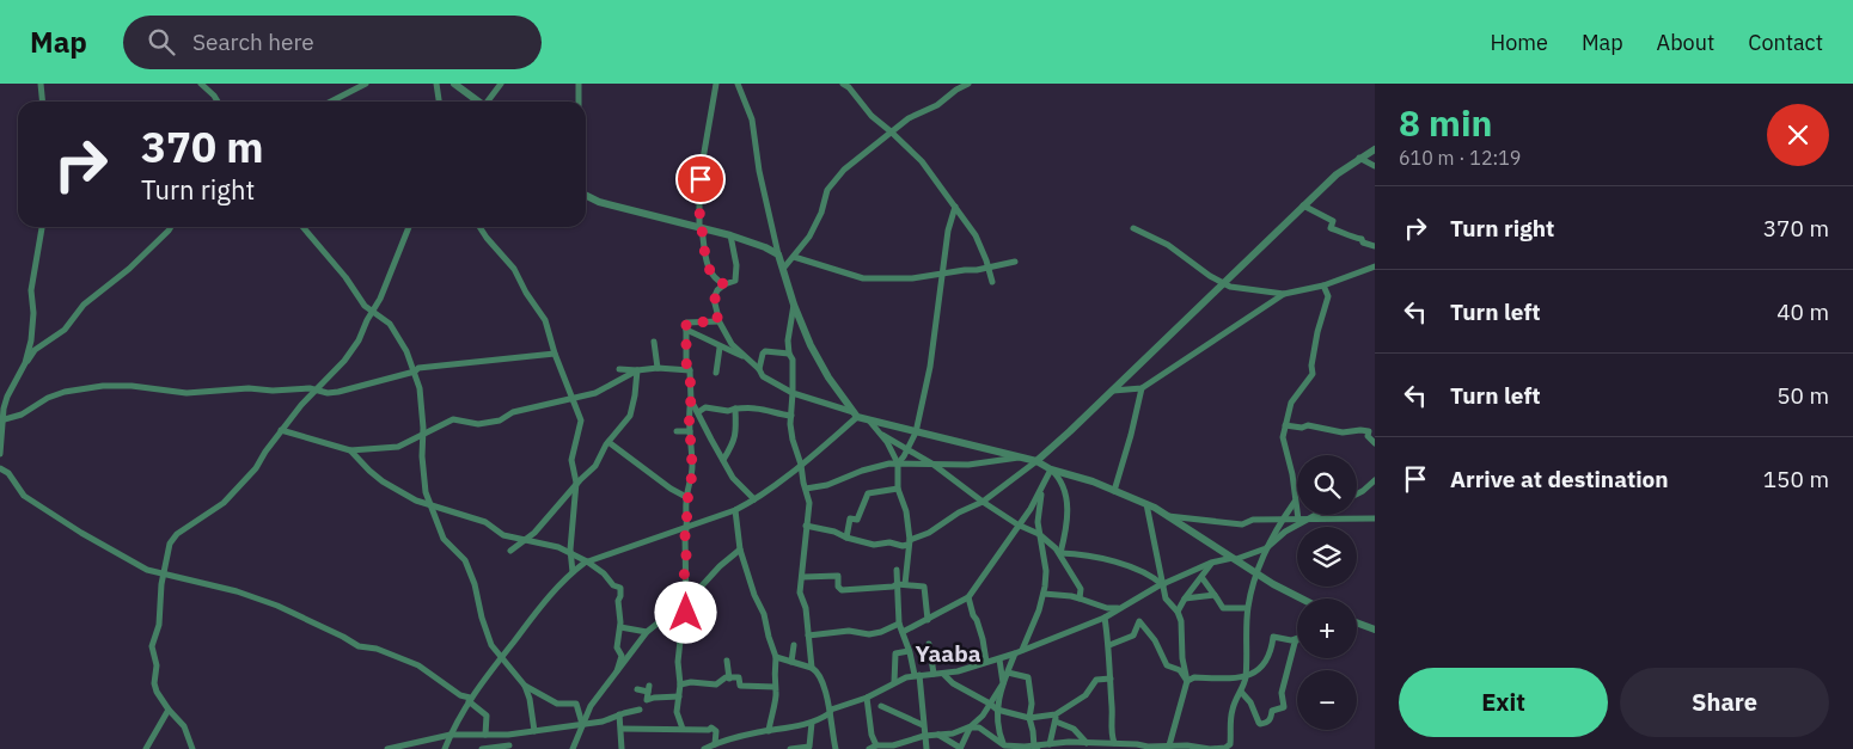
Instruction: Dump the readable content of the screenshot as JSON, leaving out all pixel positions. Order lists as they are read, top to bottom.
{
  "districts": ["Yaaba"],
  "page": {
    "header": "Map",
    "search": "Search here",
    "nav": [
      "Home",
      "Map",
      "About",
      "Contact"
    ],
    "heading": ["8 min", "610 m · 12:19"],
    "turn": ["370 m", "Turn right"],
    "list": [
      {
        "name": "Turn right",
        "value": "370 m"
      },
      {
        "name": "Turn left",
        "value": "40 m"
      },
      {
        "name": "Turn left",
        "value": "50 m"
      },
      {
        "name": "Arrive at destination",
        "value": "150 m"
      }
    ],
    "map_buttons": ["+", "−"],
    "buttons": ["Exit", "Share"]
  }
}
